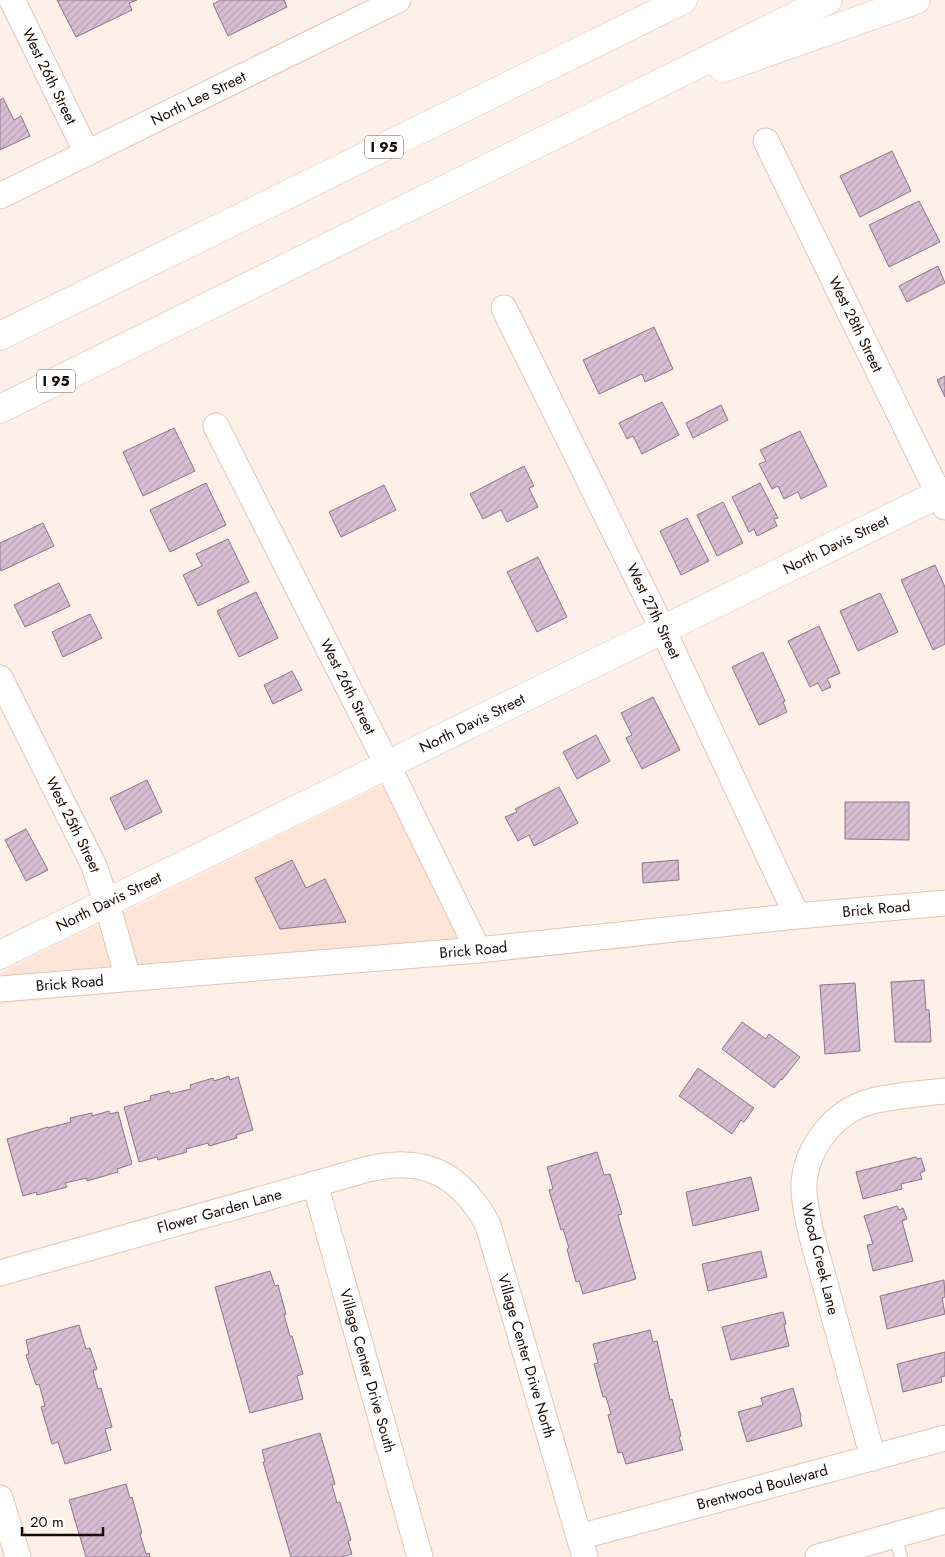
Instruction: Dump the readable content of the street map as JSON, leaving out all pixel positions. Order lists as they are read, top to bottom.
{
  "streets": {
    "main road": ["I 95", "North Davis Street"],
    "street": [
      "West 26th Street",
      "North Lee Street",
      "West 28th Street",
      "West 27th Street",
      "West 25th Street",
      "Brick Road",
      "Flower Garden Lane",
      "Wood Creek Lane",
      "Village Center Drive North",
      "Village Center Drive South",
      "Brentwood Boulevard"
    ]
  },
  "crossings": [
    ["West 26th Street", "North Lee Street"],
    ["West 26th Street", "North Davis Street"],
    ["West 26th Street", "Brick Road"],
    ["West 28th Street", "North Davis Street"],
    ["North Davis Street", "West 27th Street"],
    ["North Davis Street", "West 25th Street"],
    ["West 27th Street", "Brick Road"],
    ["West 25th Street", "Brick Road"],
    ["Flower Garden Lane", "Village Center Drive North"],
    ["Flower Garden Lane", "Village Center Drive South"],
    ["Wood Creek Lane", "Brentwood Boulevard"],
    ["Village Center Drive North", "Brentwood Boulevard"]
  ],
  "scale_bar": "20 m"
}
